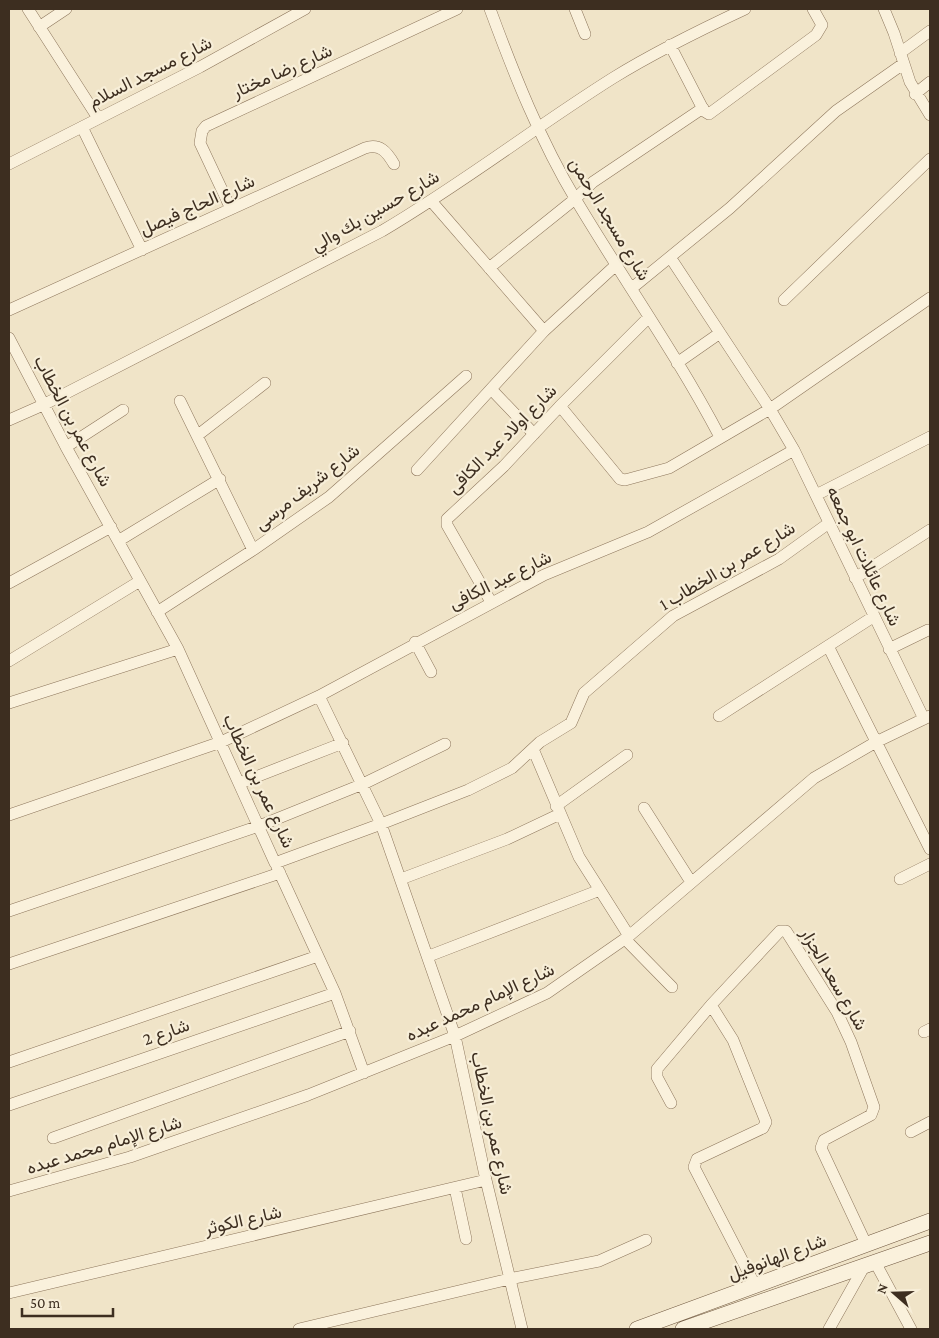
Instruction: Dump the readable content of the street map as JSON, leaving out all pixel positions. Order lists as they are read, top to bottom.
{
  "streets": {
    "street": [
      "شارع رضا مختار",
      "شارع مسجد السلام",
      "شارع الحاج فيصل",
      "شارع حسين بك والي",
      "شارع مسجد الرحمن",
      "شارع عمر بن الخطاب",
      "شارع اولاد عبد الكافى",
      "شارع شريف مرسى",
      "شارع عائلات ابو جمعه",
      "شارع عمر بن الخطاب 1",
      "شارع عبد الكافى",
      "شارع سعد الجزار",
      "شارع الإمام محمد عبده",
      "شارع 2",
      "شارع الكوثر",
      "شارع الهانوفيل"
    ]
  },
  "crossings": [
    ["شارع رضا مختار", "شارع الحاج فيصل"],
    ["شارع حسين بك والي", "شارع مسجد الرحمن"],
    ["شارع حسين بك والي", "شارع عمر بن الخطاب"],
    ["شارع مسجد الرحمن", "شارع اولاد عبد الكافى"],
    ["شارع عمر بن الخطاب", "شارع شريف مرسى"],
    ["شارع عمر بن الخطاب", "شارع عمر بن الخطاب 1"],
    ["شارع عمر بن الخطاب", "شارع عبد الكافى"],
    ["شارع عمر بن الخطاب", "شارع الإمام محمد عبده"],
    ["شارع عمر بن الخطاب", "شارع الكوثر"],
    ["شارع اولاد عبد الكافى", "شارع عبد الكافى"],
    ["شارع عائلات ابو جمعه", "شارع عمر بن الخطاب 1"],
    ["شارع عائلات ابو جمعه", "شارع عبد الكافى"],
    ["شارع عائلات ابو جمعه", "شارع الإمام محمد عبده"],
    ["شارع سعد الجزار", "شارع الهانوفيل"]
  ],
  "scale_bar": "50 m",
  "north": "left"
}
